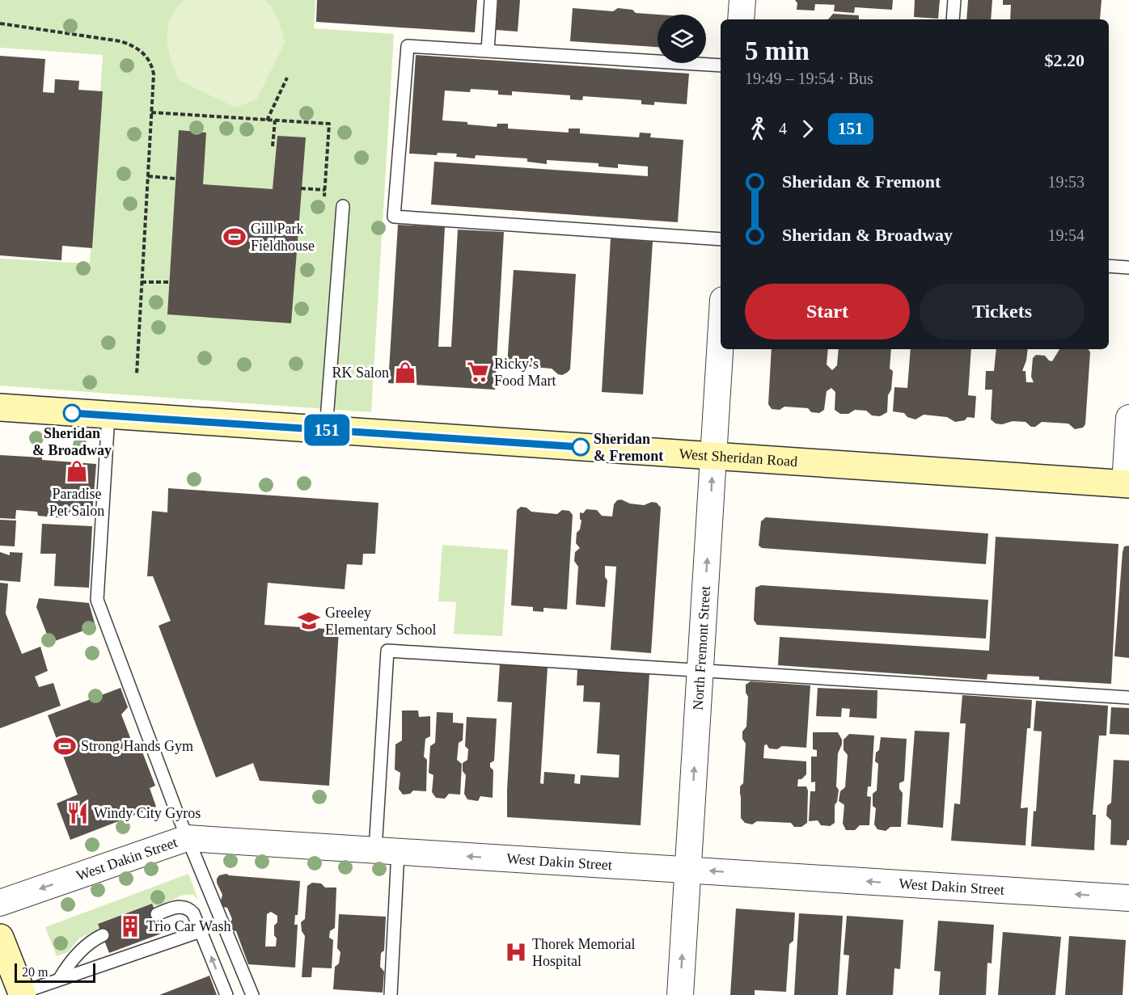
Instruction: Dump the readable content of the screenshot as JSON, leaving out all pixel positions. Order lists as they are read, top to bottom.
{
  "streets": {
    "street": ["West Sheridan Road", "North Fremont Street", "West Dakin Street"]
  },
  "crossings": [
    ["West Sheridan Road", "North Fremont Street"],
    ["North Fremont Street", "West Dakin Street"]
  ],
  "one_way": ["North Fremont Street", "West Dakin Street"],
  "places": {
    "sports": ["Gill Park Fieldhouse", "Strong Hands Gym"],
    "supermarket": ["Ricky’s Food Mart"],
    "shop": ["RK Salon", "Paradise Pet Salon"],
    "other": ["Sheridan & Broadway", "Sheridan & Fremont"],
    "school or university": ["Greeley Elementary School"],
    "restaurant": ["Windy City Gyros"],
    "building": ["Trio Car Wash"],
    "hospital": ["Thorek Memorial Hospital"]
  },
  "lines": ["bus line 151"],
  "scale_bar": "20 m",
  "page": {
    "on_map": "151",
    "heading": ["5 min", "19:49 – 19:54 · Bus", "$2.20"],
    "legs": ["4", "151"],
    "list": [
      {
        "name": "Sheridan & Fremont",
        "value": "19:53"
      },
      {
        "name": "Sheridan & Broadway",
        "value": "19:54"
      }
    ],
    "buttons": ["Start", "Tickets"],
    "scale": "20 m"
  }
}
